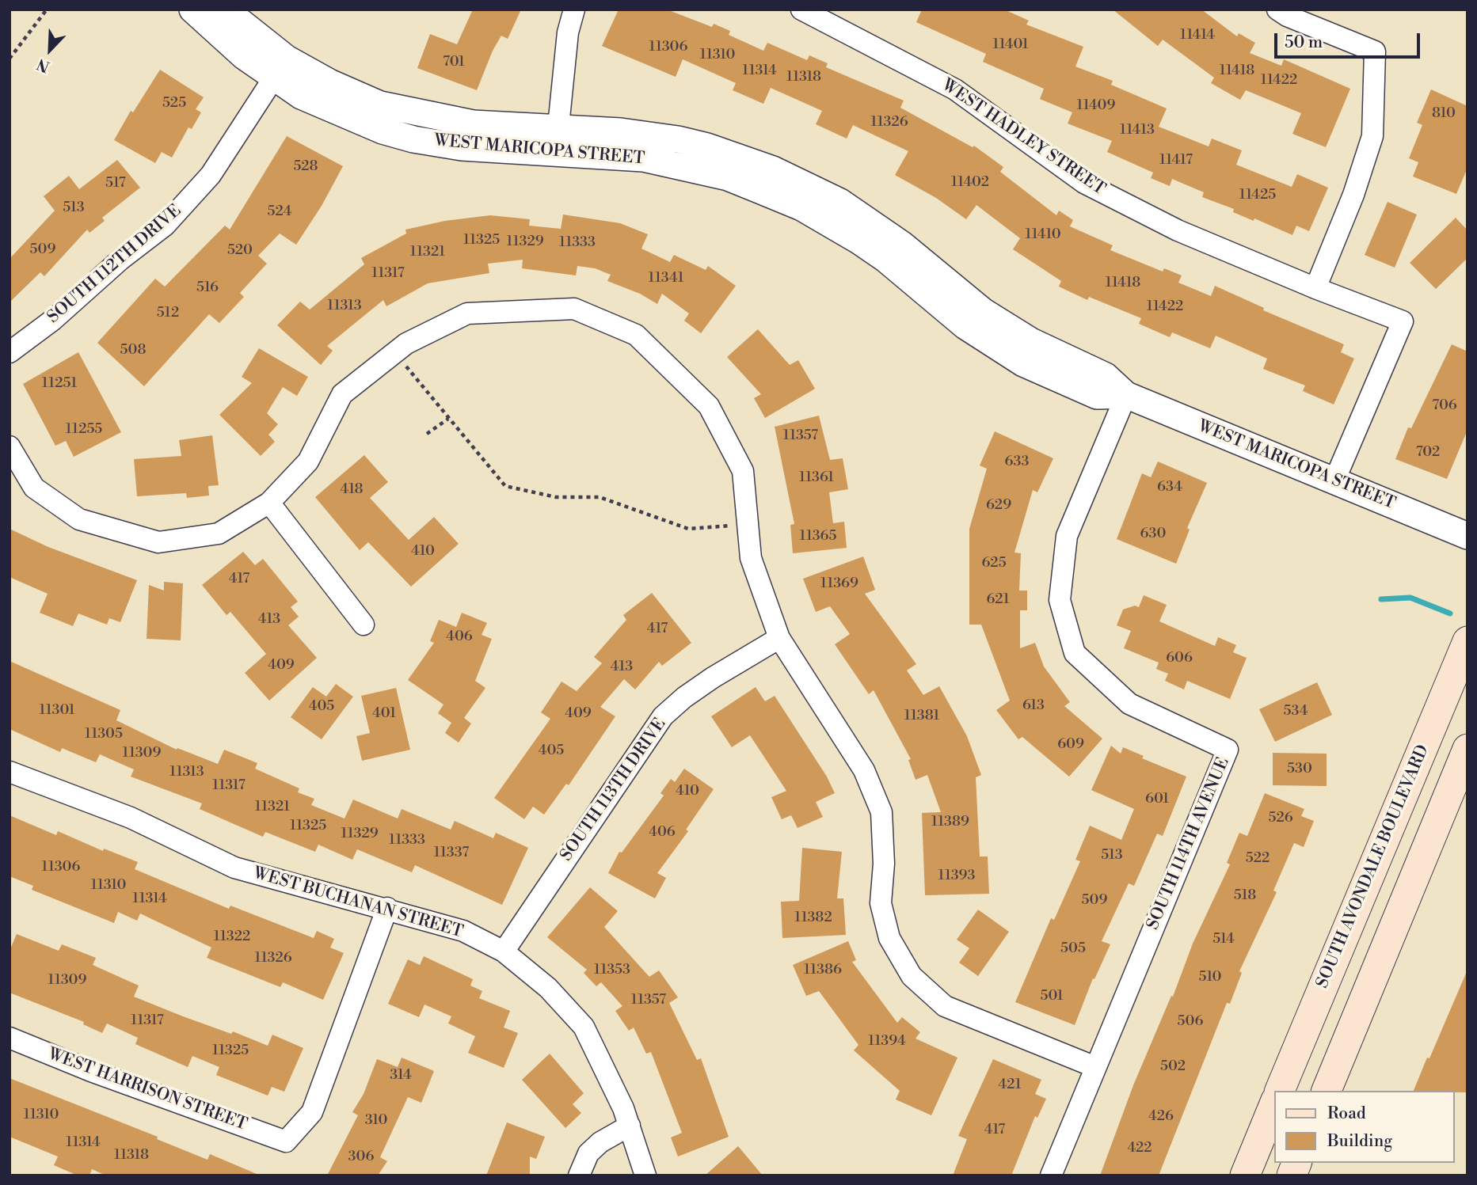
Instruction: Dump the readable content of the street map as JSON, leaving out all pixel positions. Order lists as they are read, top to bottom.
{
  "streets": {
    "main road": ["SOUTH AVONDALE BOULEVARD"],
    "street": [
      "WEST HADLEY STREET",
      "WEST MARICOPA STREET",
      "SOUTH 112TH DRIVE",
      "SOUTH 113TH DRIVE",
      "SOUTH 114TH AVENUE",
      "WEST BUCHANAN STREET",
      "WEST HARRISON STREET"
    ]
  },
  "crossings": [
    ["WEST HADLEY STREET", "WEST MARICOPA STREET"],
    ["WEST MARICOPA STREET", "SOUTH 112TH DRIVE"],
    ["WEST MARICOPA STREET", "SOUTH 114TH AVENUE"],
    ["SOUTH 113TH DRIVE", "WEST BUCHANAN STREET"],
    ["WEST BUCHANAN STREET", "WEST HARRISON STREET"]
  ],
  "house_numbers": [
    "11414",
    "11401",
    "11306",
    "11310",
    "701",
    "11314",
    "11418",
    "11318",
    "11422",
    "525",
    "11409",
    "810",
    "11326",
    "11413",
    "11417",
    "528",
    "11402",
    "517",
    "11425",
    "513",
    "524",
    "11410",
    "11325",
    "11329",
    "11333",
    "509",
    "520",
    "11321",
    "11317",
    "11341",
    "11418",
    "516",
    "11313",
    "11422",
    "512",
    "508",
    "11251",
    "706",
    "11255",
    "11357",
    "702",
    "633",
    "11361",
    "634",
    "418",
    "629",
    "630",
    "11365",
    "410",
    "625",
    "417",
    "11369",
    "621",
    "413",
    "417",
    "406",
    "606",
    "409",
    "413",
    "613",
    "405",
    "11301",
    "534",
    "401",
    "409",
    "11381",
    "11305",
    "609",
    "405",
    "11309",
    "530",
    "11313",
    "11317",
    "410",
    "601",
    "11321",
    "526",
    "11389",
    "11325",
    "406",
    "11329",
    "11333",
    "11337",
    "513",
    "522",
    "11306",
    "11393",
    "11310",
    "518",
    "11314",
    "509",
    "11382",
    "11322",
    "514",
    "505",
    "11326",
    "11353",
    "11386",
    "510",
    "11309",
    "501",
    "11357",
    "11317",
    "506",
    "11394",
    "11325",
    "502",
    "314",
    "421",
    "11310",
    "426",
    "310",
    "417",
    "11314",
    "422",
    "11318",
    "306"
  ],
  "legend": ["Road", "Building"],
  "scale_bar": "50 m",
  "north": "bottom left"
}
